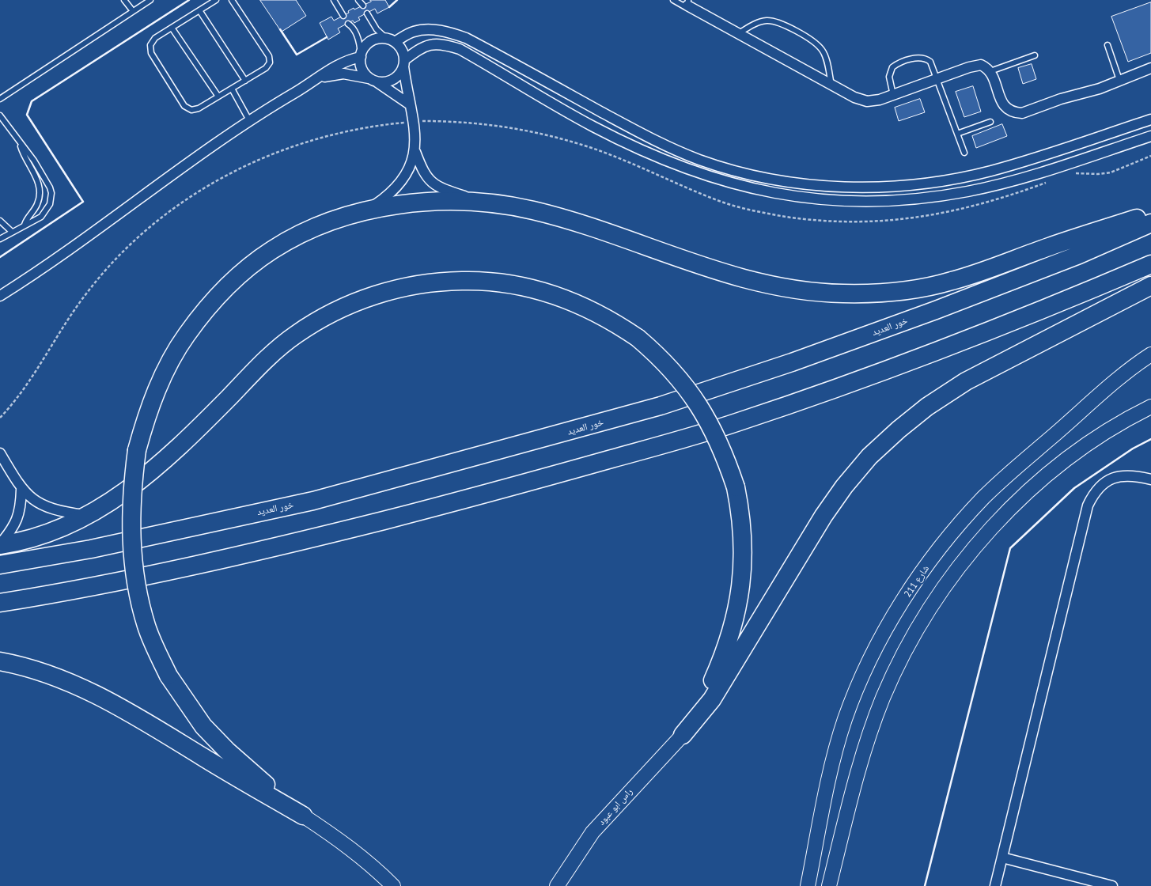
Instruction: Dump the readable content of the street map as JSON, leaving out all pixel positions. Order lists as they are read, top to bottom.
{
  "streets": {
    "highway": ["خور العديد"],
    "main road": ["شارع 211", "راس ابو عبود"]
  }
}
